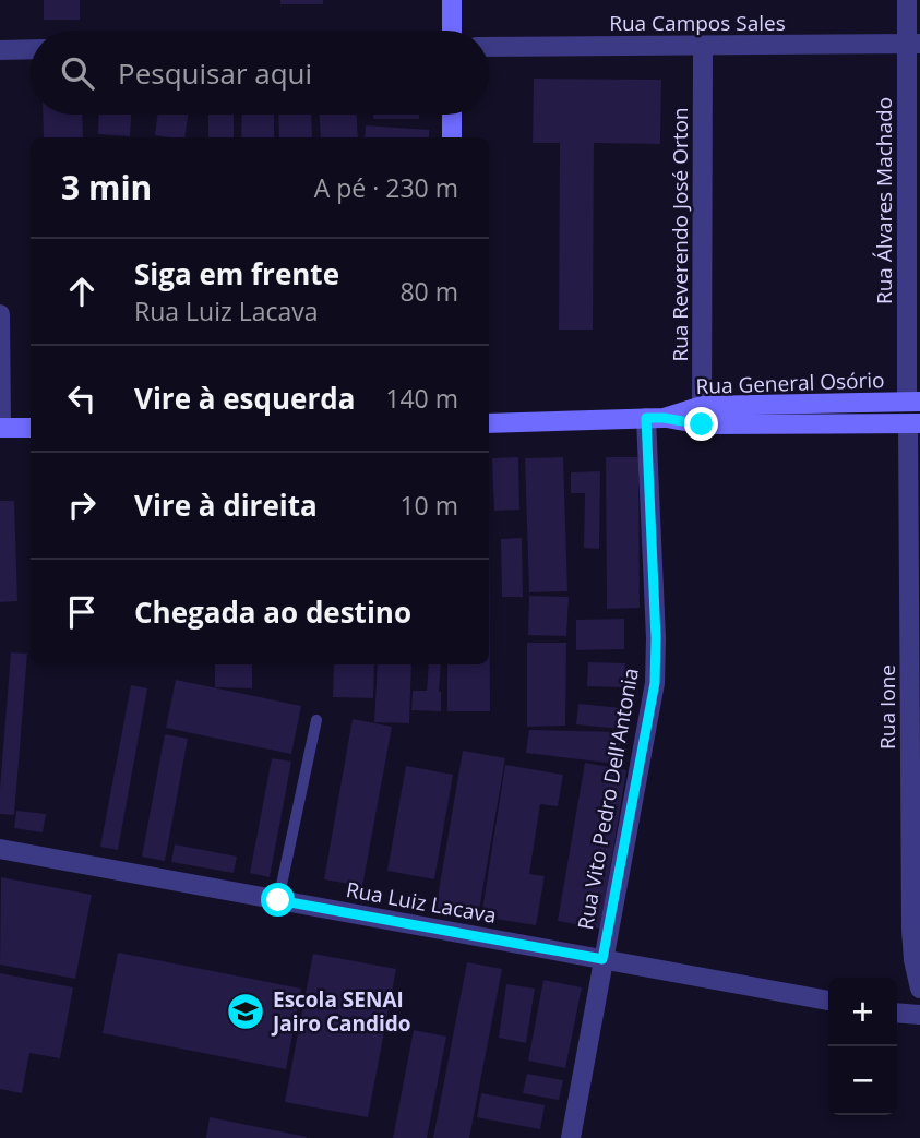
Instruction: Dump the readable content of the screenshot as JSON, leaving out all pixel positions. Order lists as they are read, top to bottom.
{
  "streets": {
    "main road": ["Rua General Osório"],
    "street": [
      "Rua Campos Sales",
      "Rua Álvares Machado",
      "Rua Reverendo José Orton",
      "Rua Ione",
      "Rua Vito Pedro Dell'Antonia",
      "Rua Luiz Lacava"
    ]
  },
  "crossings": [
    ["Rua Campos Sales", "Rua Álvares Machado"],
    ["Rua Campos Sales", "Rua Reverendo José Orton"],
    ["Rua Álvares Machado", "Rua General Osório"],
    ["Rua Reverendo José Orton", "Rua General Osório"],
    ["Rua General Osório", "Rua Ione"],
    ["Rua General Osório", "Rua Vito Pedro Dell'Antonia"],
    ["Rua Vito Pedro Dell'Antonia", "Rua Luiz Lacava"]
  ],
  "places": {
    "school or university": ["Escola SENAI Jairo Candido"]
  },
  "page": {
    "search": "Pesquisar aqui",
    "heading": ["3 min", "A pé · 230 m"],
    "list": [
      ["Siga em frente", "Rua Luiz Lacava", "80 m"],
      ["Vire à esquerda", "140 m"],
      ["Vire à direita", "10 m"],
      "Chegada ao destino"
    ],
    "map_buttons": ["+", "−"]
  }
}
